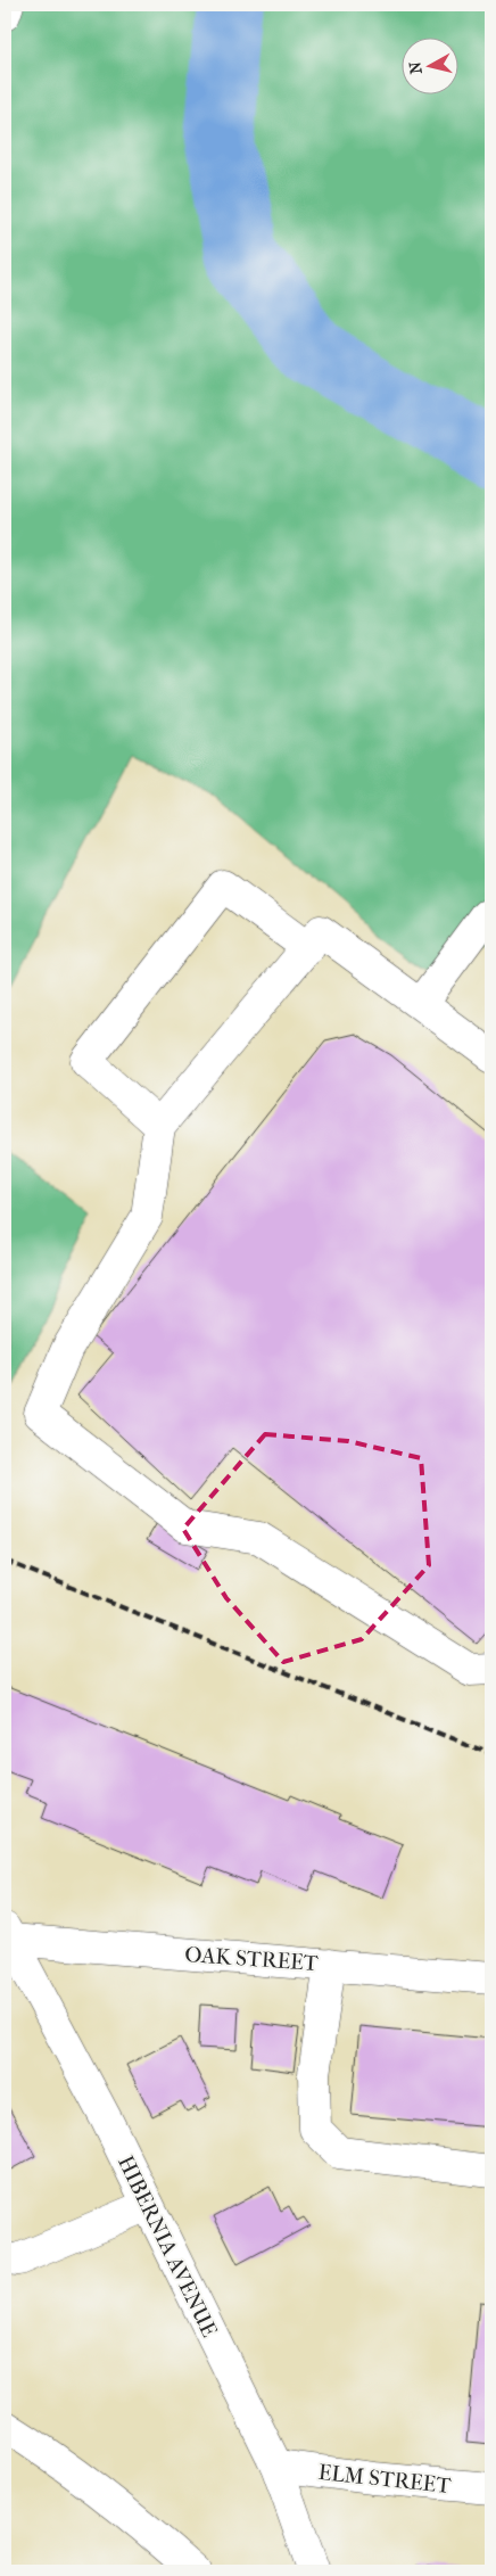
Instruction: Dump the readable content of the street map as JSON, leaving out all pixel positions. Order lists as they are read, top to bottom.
{
  "streets": {
    "main road": ["OAK STREET", "HIBERNIA AVENUE", "ELM STREET"]
  },
  "crossings": [
    ["OAK STREET", "HIBERNIA AVENUE"],
    ["HIBERNIA AVENUE", "ELM STREET"]
  ],
  "north": "left"
}
